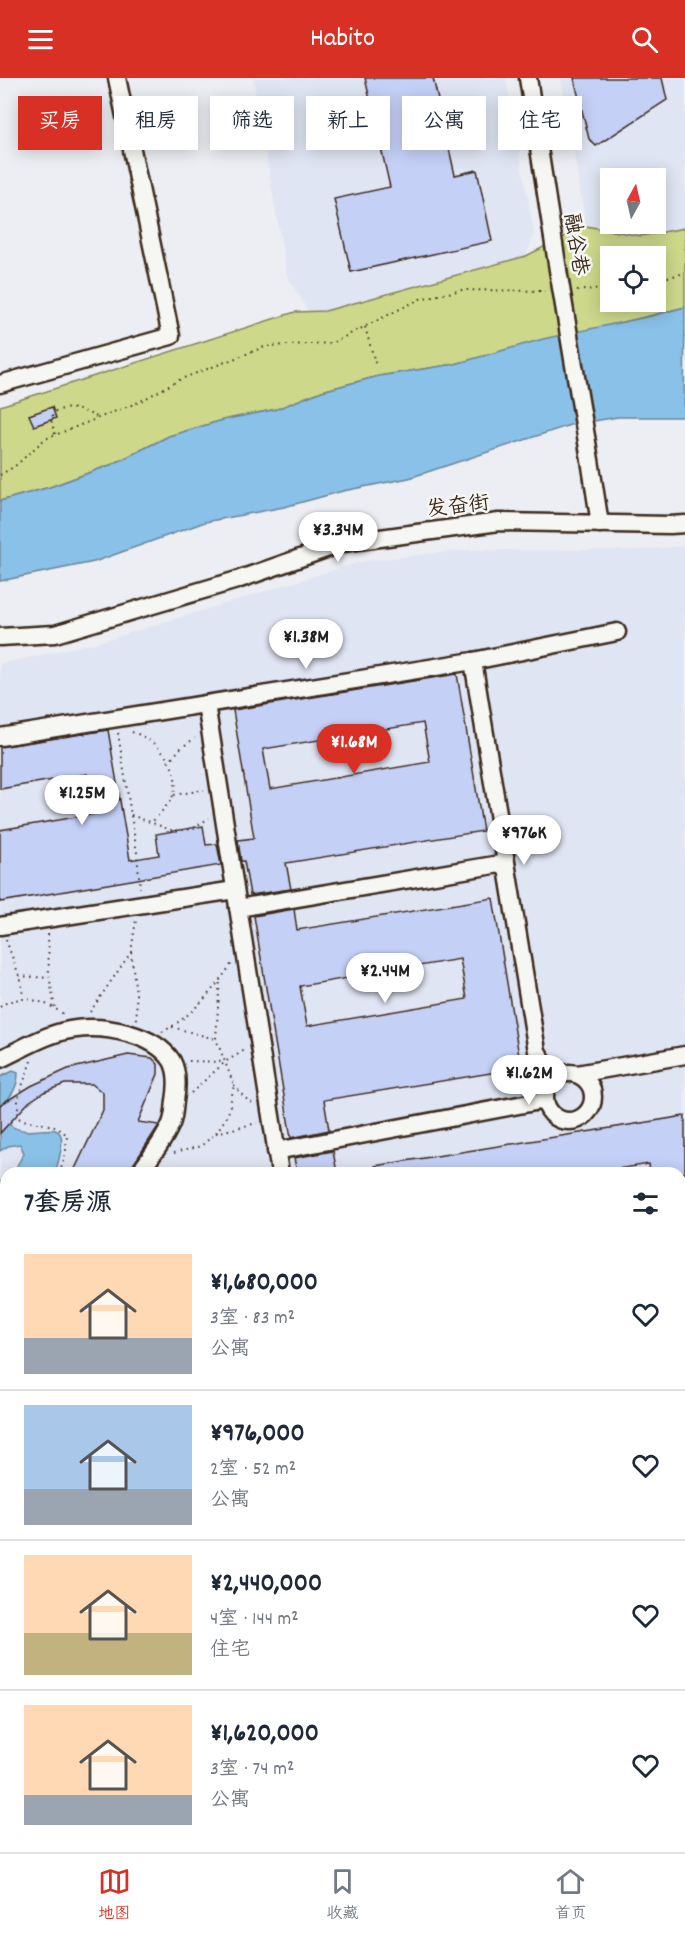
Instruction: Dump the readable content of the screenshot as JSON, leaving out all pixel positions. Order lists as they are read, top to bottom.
{
  "streets": {
    "street": ["融谷巷", "发奋街"]
  },
  "crossings": [
    ["融谷巷", "发奋街"]
  ],
  "north": "top",
  "page": {
    "header": "Habito",
    "chip": [
      "买房",
      "租房",
      "筛选",
      "新上",
      "公寓",
      "住宅"
    ],
    "price": [
      "¥3.34M",
      "¥1.38M",
      "¥1.68M",
      "¥1.25M",
      "¥976K",
      "¥2.44M",
      "¥1.62M"
    ],
    "heading": "7套房源",
    "list": [
      {
        "name": "¥1,680,000",
        "note": "3室 · 83 m² · 公寓"
      },
      {
        "name": "¥976,000",
        "note": "2室 · 52 m² · 公寓"
      },
      {
        "name": "¥2,440,000",
        "note": "4室 · 144 m² · 住宅"
      },
      {
        "name": "¥1,620,000",
        "note": "3室 · 74 m² · 公寓"
      }
    ],
    "tabs": ["地图", "收藏", "首页"]
  }
}
